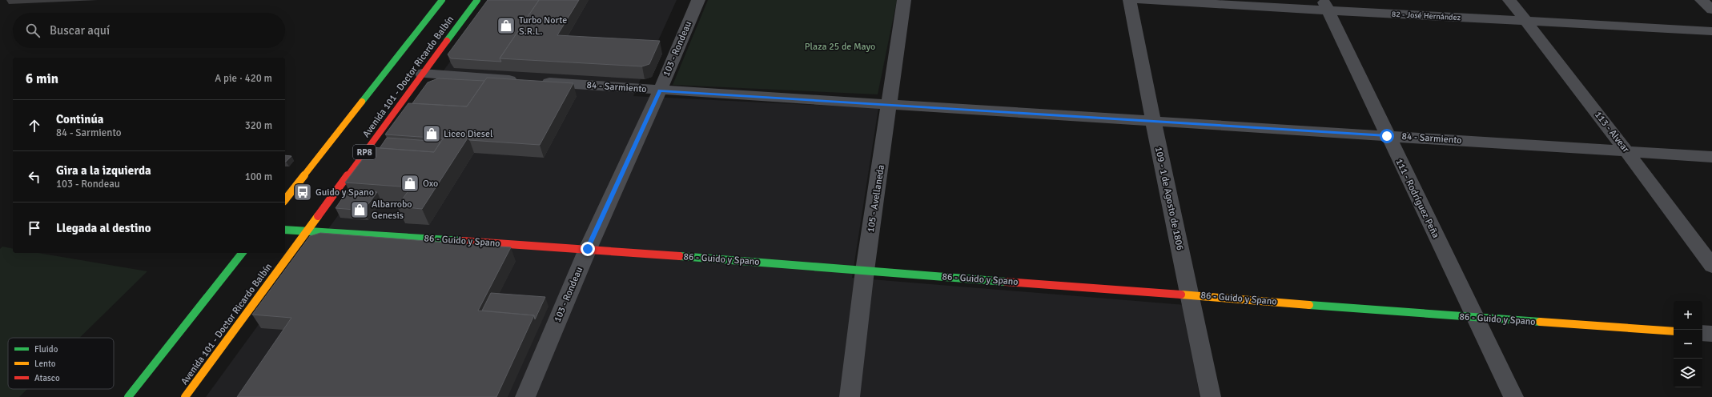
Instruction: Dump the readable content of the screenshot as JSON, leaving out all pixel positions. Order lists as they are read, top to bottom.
{
  "streets": {
    "street": [
      "82 - José Hernández",
      "103 - Rondeau",
      "Avenida 101 - Doctor Ricardo Balbín",
      "84 - Sarmiento",
      "113 - Alvear",
      "RP8",
      "105 - Avellaneda",
      "109 - 1 de Agosto de 1806",
      "111 - Rodríguez Peña",
      "86 - Guido y Spano"
    ]
  },
  "crossings": [
    ["82 - José Hernández", "113 - Alvear"],
    ["82 - José Hernández", "111 - Rodríguez Peña"],
    ["103 - Rondeau", "84 - Sarmiento"],
    ["103 - Rondeau", "86 - Guido y Spano"],
    ["Avenida 101 - Doctor Ricardo Balbín", "84 - Sarmiento"],
    ["Avenida 101 - Doctor Ricardo Balbín", "86 - Guido y Spano"],
    ["84 - Sarmiento", "113 - Alvear"],
    ["84 - Sarmiento", "105 - Avellaneda"],
    ["84 - Sarmiento", "109 - 1 de Agosto de 1806"],
    ["84 - Sarmiento", "111 - Rodríguez Peña"],
    ["105 - Avellaneda", "86 - Guido y Spano"],
    ["109 - 1 de Agosto de 1806", "86 - Guido y Spano"],
    ["111 - Rodríguez Peña", "86 - Guido y Spano"]
  ],
  "parks": ["Plaza 25 de Mayo"],
  "places": {
    "shop": [
      "Turbo Norte S.R.L.",
      "Liceo Diesel",
      "Oxo",
      "Albarrobo Genesis"
    ],
    "bus stop": ["Guido y Spano"]
  },
  "legend": ["Fluido", "Lento", "Atasco"],
  "page": {
    "search": "Buscar aquí",
    "heading": ["6 min", "A pie · 420 m"],
    "list": [
      ["Continúa", "84 - Sarmiento", "320 m"],
      ["Gira a la izquierda", "103 - Rondeau", "100 m"],
      "Llegada al destino"
    ],
    "map_buttons": ["+", "−"]
  }
}
